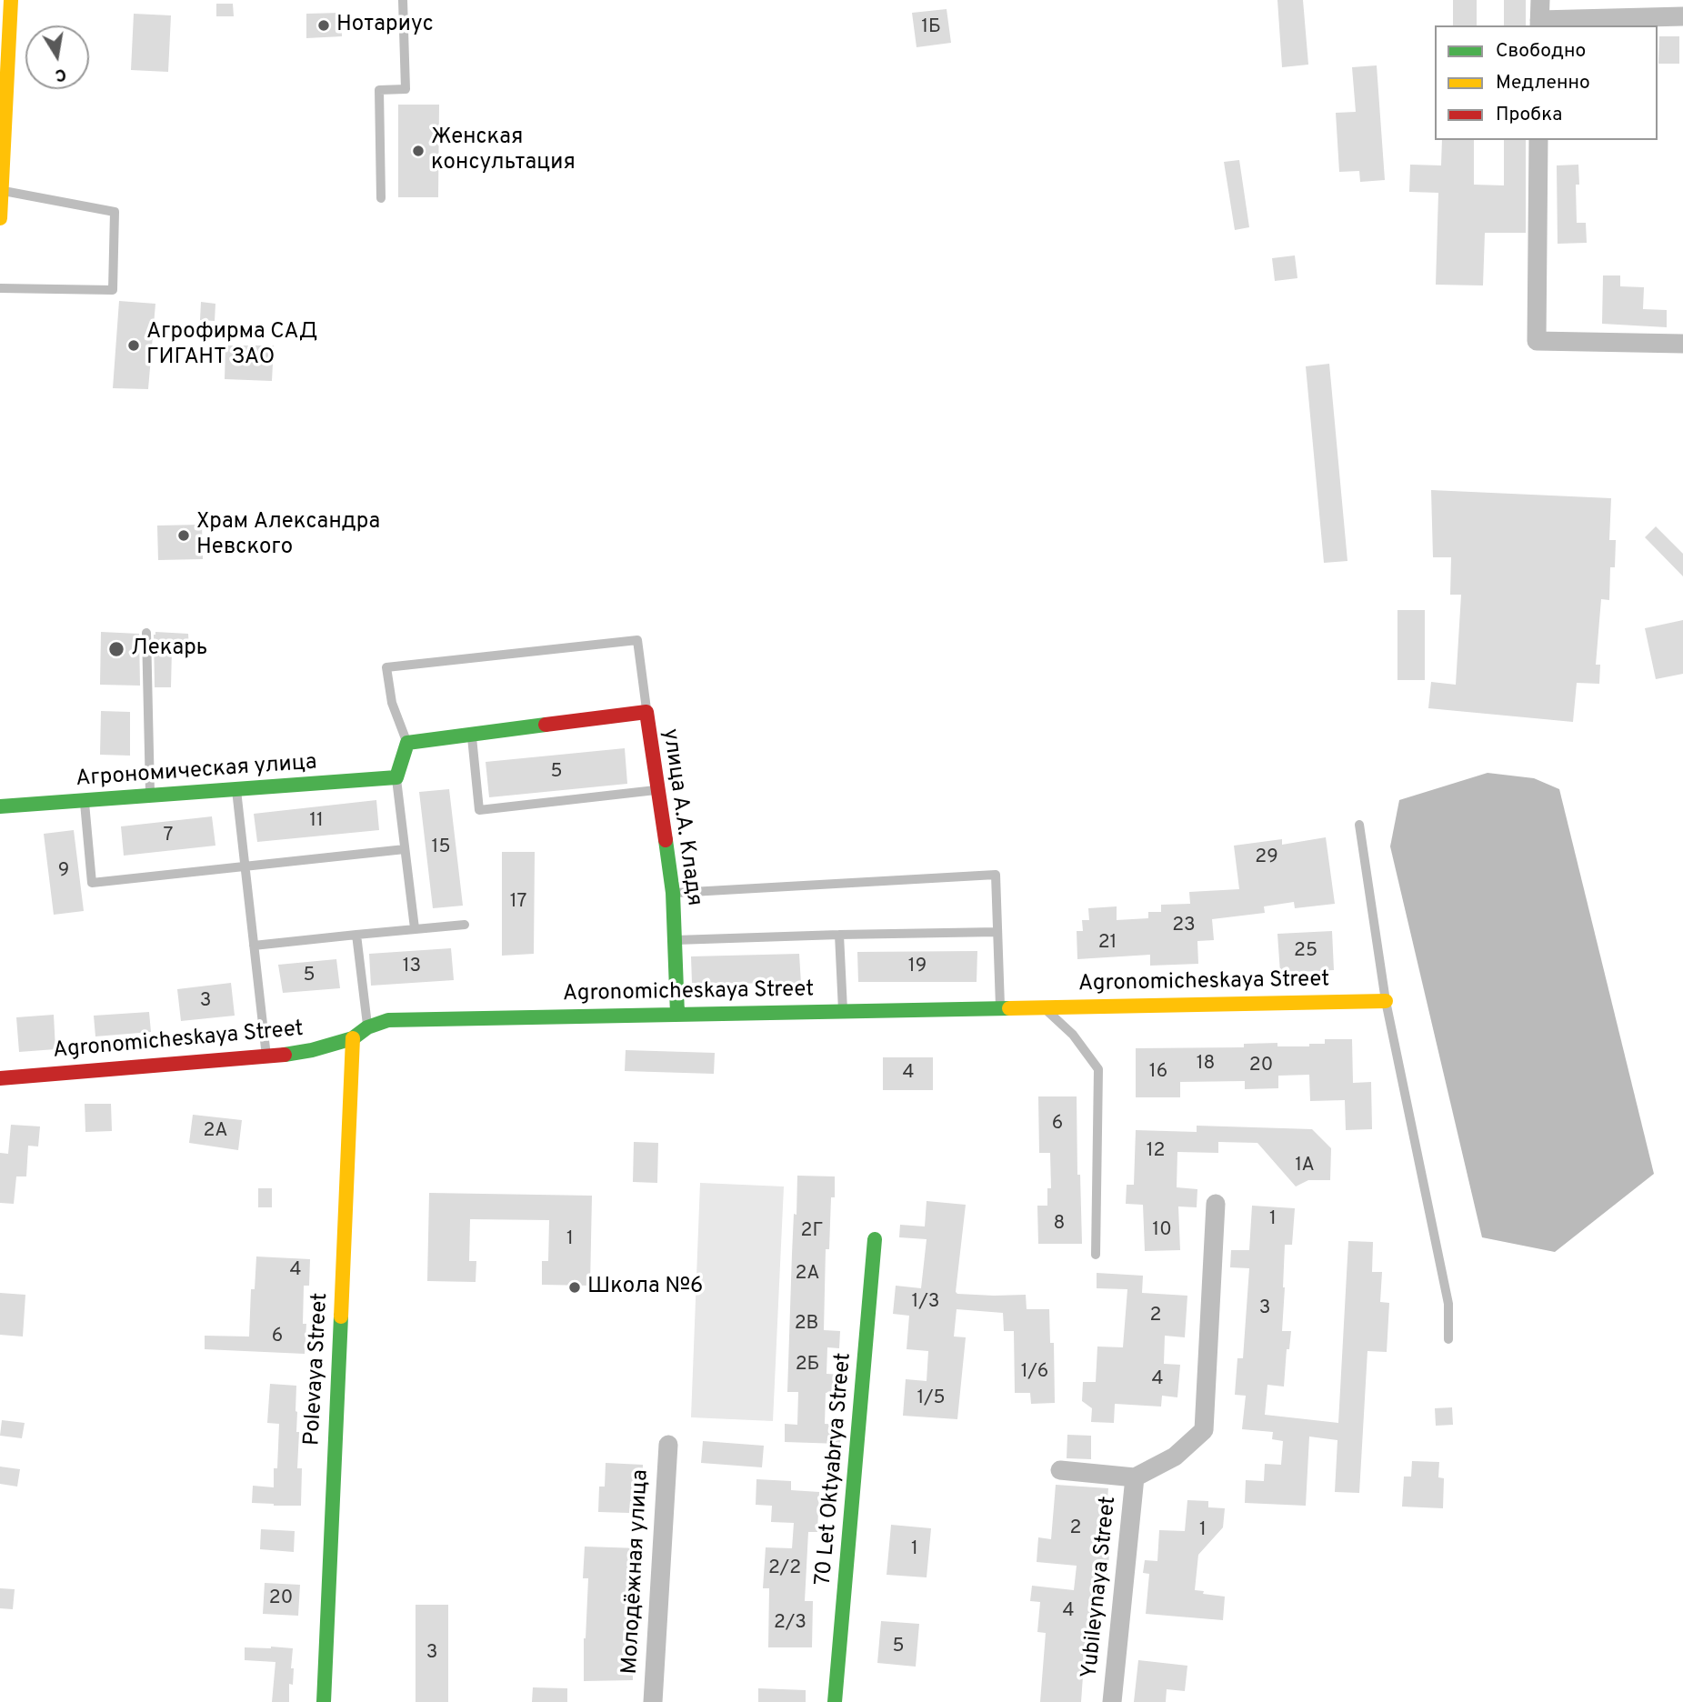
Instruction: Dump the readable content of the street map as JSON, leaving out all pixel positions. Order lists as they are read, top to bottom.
{
  "streets": {
    "street": [
      "Агрономическая улица",
      "улица А.А. Кладя",
      "Agronomicheskaya Street",
      "Polevaya Street",
      "70 Let Oktyabrya Street",
      "Молодёжная улица",
      "Yubileynaya Street"
    ]
  },
  "crossings": [
    ["улица А.А. Кладя", "Agronomicheskaya Street"],
    ["Agronomicheskaya Street", "Polevaya Street"]
  ],
  "places": [
    "Нотариус",
    "Женская консультация",
    "Агрофирма САД ГИГАНТ ЗАО",
    "Храм Александра Невского",
    "Лекарь",
    "Школа №6"
  ],
  "house_numbers": [
    "1Б",
    "5",
    "11",
    "7",
    "15",
    "29",
    "9",
    "17",
    "23",
    "21",
    "25",
    "13",
    "19",
    "5",
    "3",
    "18",
    "20",
    "16",
    "4",
    "6",
    "2А",
    "12",
    "1А",
    "1",
    "8",
    "10",
    "2Г",
    "1",
    "4",
    "2А",
    "1/3",
    "3",
    "2",
    "2В",
    "6",
    "2Б",
    "1/6",
    "4",
    "1/5",
    "2",
    "1",
    "1",
    "2/2",
    "20",
    "4",
    "2/3",
    "5",
    "3"
  ],
  "legend": ["Свободно", "Медленно", "Пробка"],
  "north": "bottom"
}
